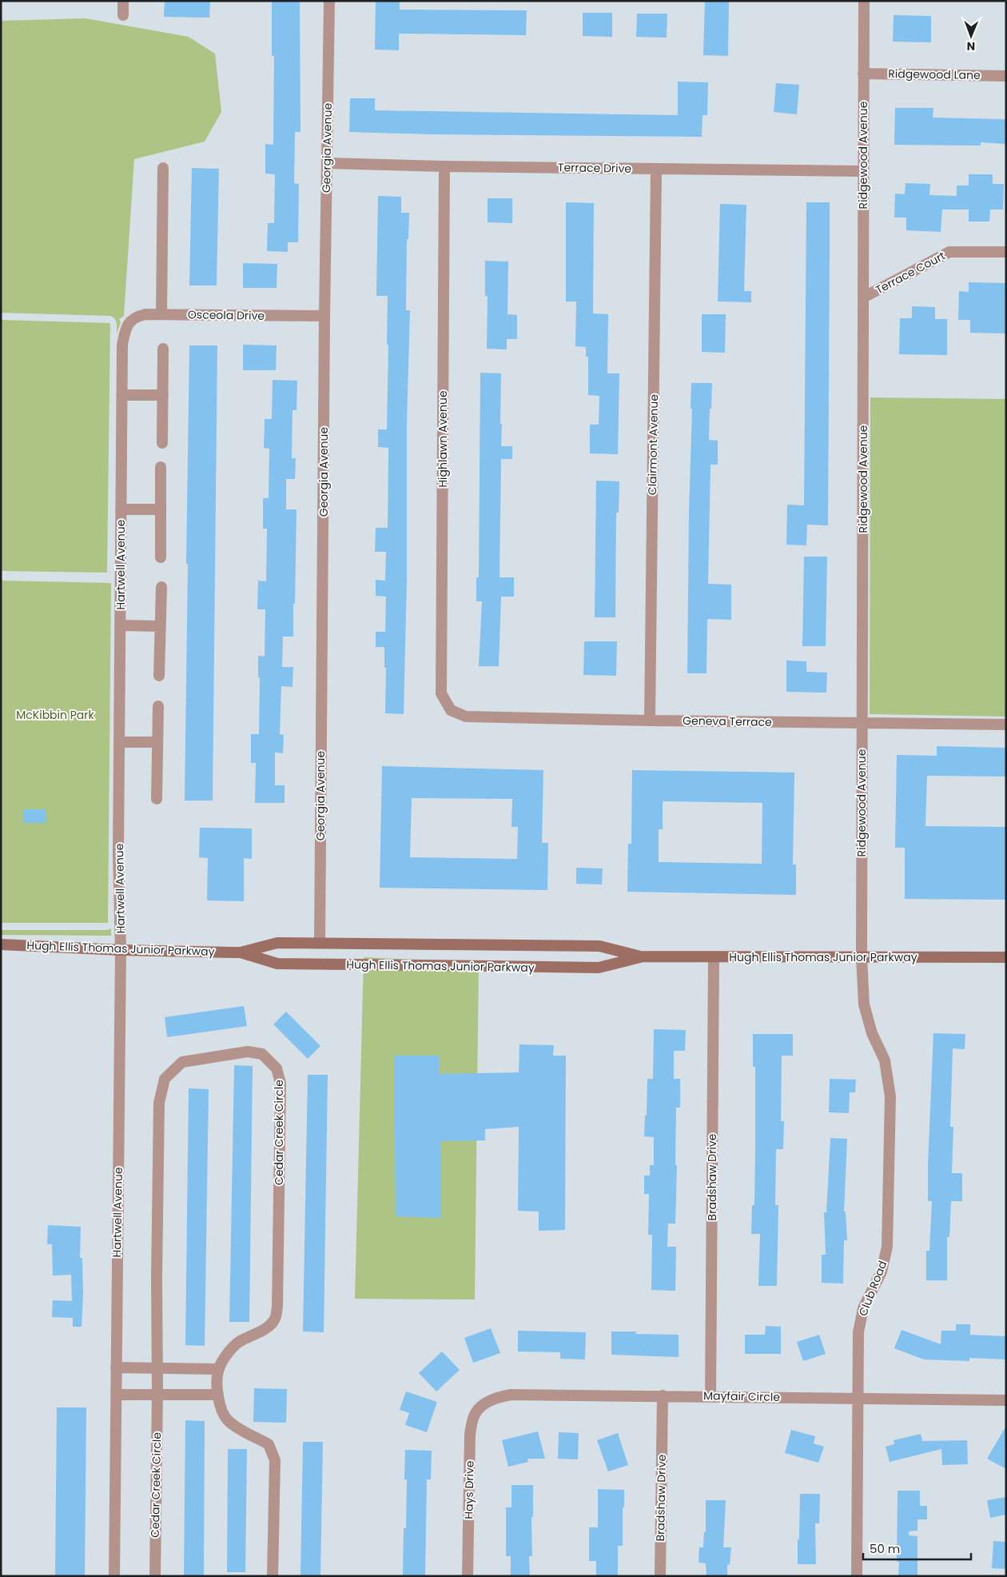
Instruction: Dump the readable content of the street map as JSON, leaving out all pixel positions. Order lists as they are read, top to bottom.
{
  "streets": {
    "main road": ["Hugh Ellis Thomas Junior Parkway"],
    "street": [
      "Ridgewood Lane",
      "Georgia Avenue",
      "Ridgewood Avenue",
      "Terrace Drive",
      "Terrace Court",
      "Osceola Drive",
      "Highlawn Avenue",
      "Clairmont Avenue",
      "Hartwell Avenue",
      "Geneva Terrace",
      "Cedar Creek Circle",
      "Bradshaw Drive",
      "Club Road",
      "Mayfair Circle",
      "Hays Drive"
    ]
  },
  "crossings": [
    ["Ridgewood Lane", "Ridgewood Avenue"],
    ["Georgia Avenue", "Terrace Drive"],
    ["Georgia Avenue", "Osceola Drive"],
    ["Georgia Avenue", "Hugh Ellis Thomas Junior Parkway"],
    ["Ridgewood Avenue", "Terrace Drive"],
    ["Ridgewood Avenue", "Terrace Court"],
    ["Ridgewood Avenue", "Geneva Terrace"],
    ["Ridgewood Avenue", "Hugh Ellis Thomas Junior Parkway"],
    ["Ridgewood Avenue", "Club Road"],
    ["Terrace Drive", "Highlawn Avenue"],
    ["Terrace Drive", "Clairmont Avenue"],
    ["Osceola Drive", "Hartwell Avenue"],
    ["Highlawn Avenue", "Geneva Terrace"],
    ["Clairmont Avenue", "Geneva Terrace"],
    ["Hartwell Avenue", "Hugh Ellis Thomas Junior Parkway"],
    ["Hugh Ellis Thomas Junior Parkway", "Bradshaw Drive"],
    ["Hugh Ellis Thomas Junior Parkway", "Club Road"],
    ["Bradshaw Drive", "Mayfair Circle"],
    ["Club Road", "Mayfair Circle"],
    ["Mayfair Circle", "Hays Drive"]
  ],
  "parks": ["McKibbin Park"],
  "scale_bar": "50 m",
  "north": "bottom"
}
